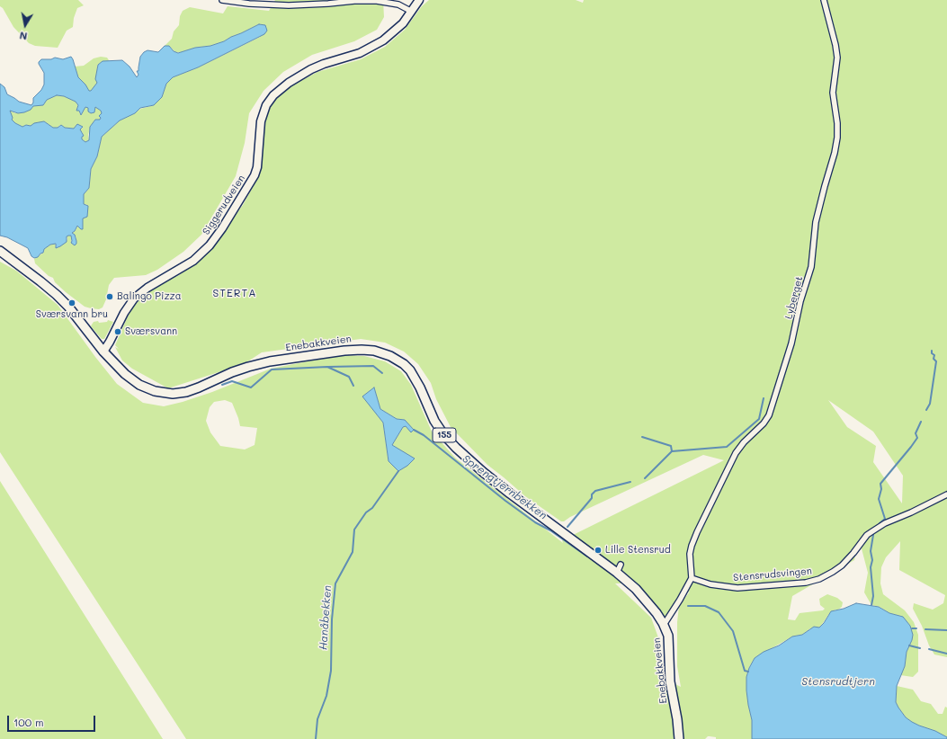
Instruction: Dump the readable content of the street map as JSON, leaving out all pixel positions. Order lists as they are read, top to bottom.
{
  "streets": {
    "main road": ["Siggerudveien", "Enebakkveien", "155"],
    "street": ["Lyberget", "Stensrudsvingen"]
  },
  "crossings": [
    ["Siggerudveien", "Enebakkveien"],
    ["Lyberget", "Stensrudsvingen"]
  ],
  "districts": ["STERTA"],
  "water": ["Sprengtjernbekken", "Hanåbekken", "Stensrudtjern"],
  "places": [
    "Balingo Pizza",
    "Sværsvann bru",
    "Sværsvann",
    "Lille Stensrud"
  ],
  "scale_bar": "100 m",
  "north": "bottom"
}
